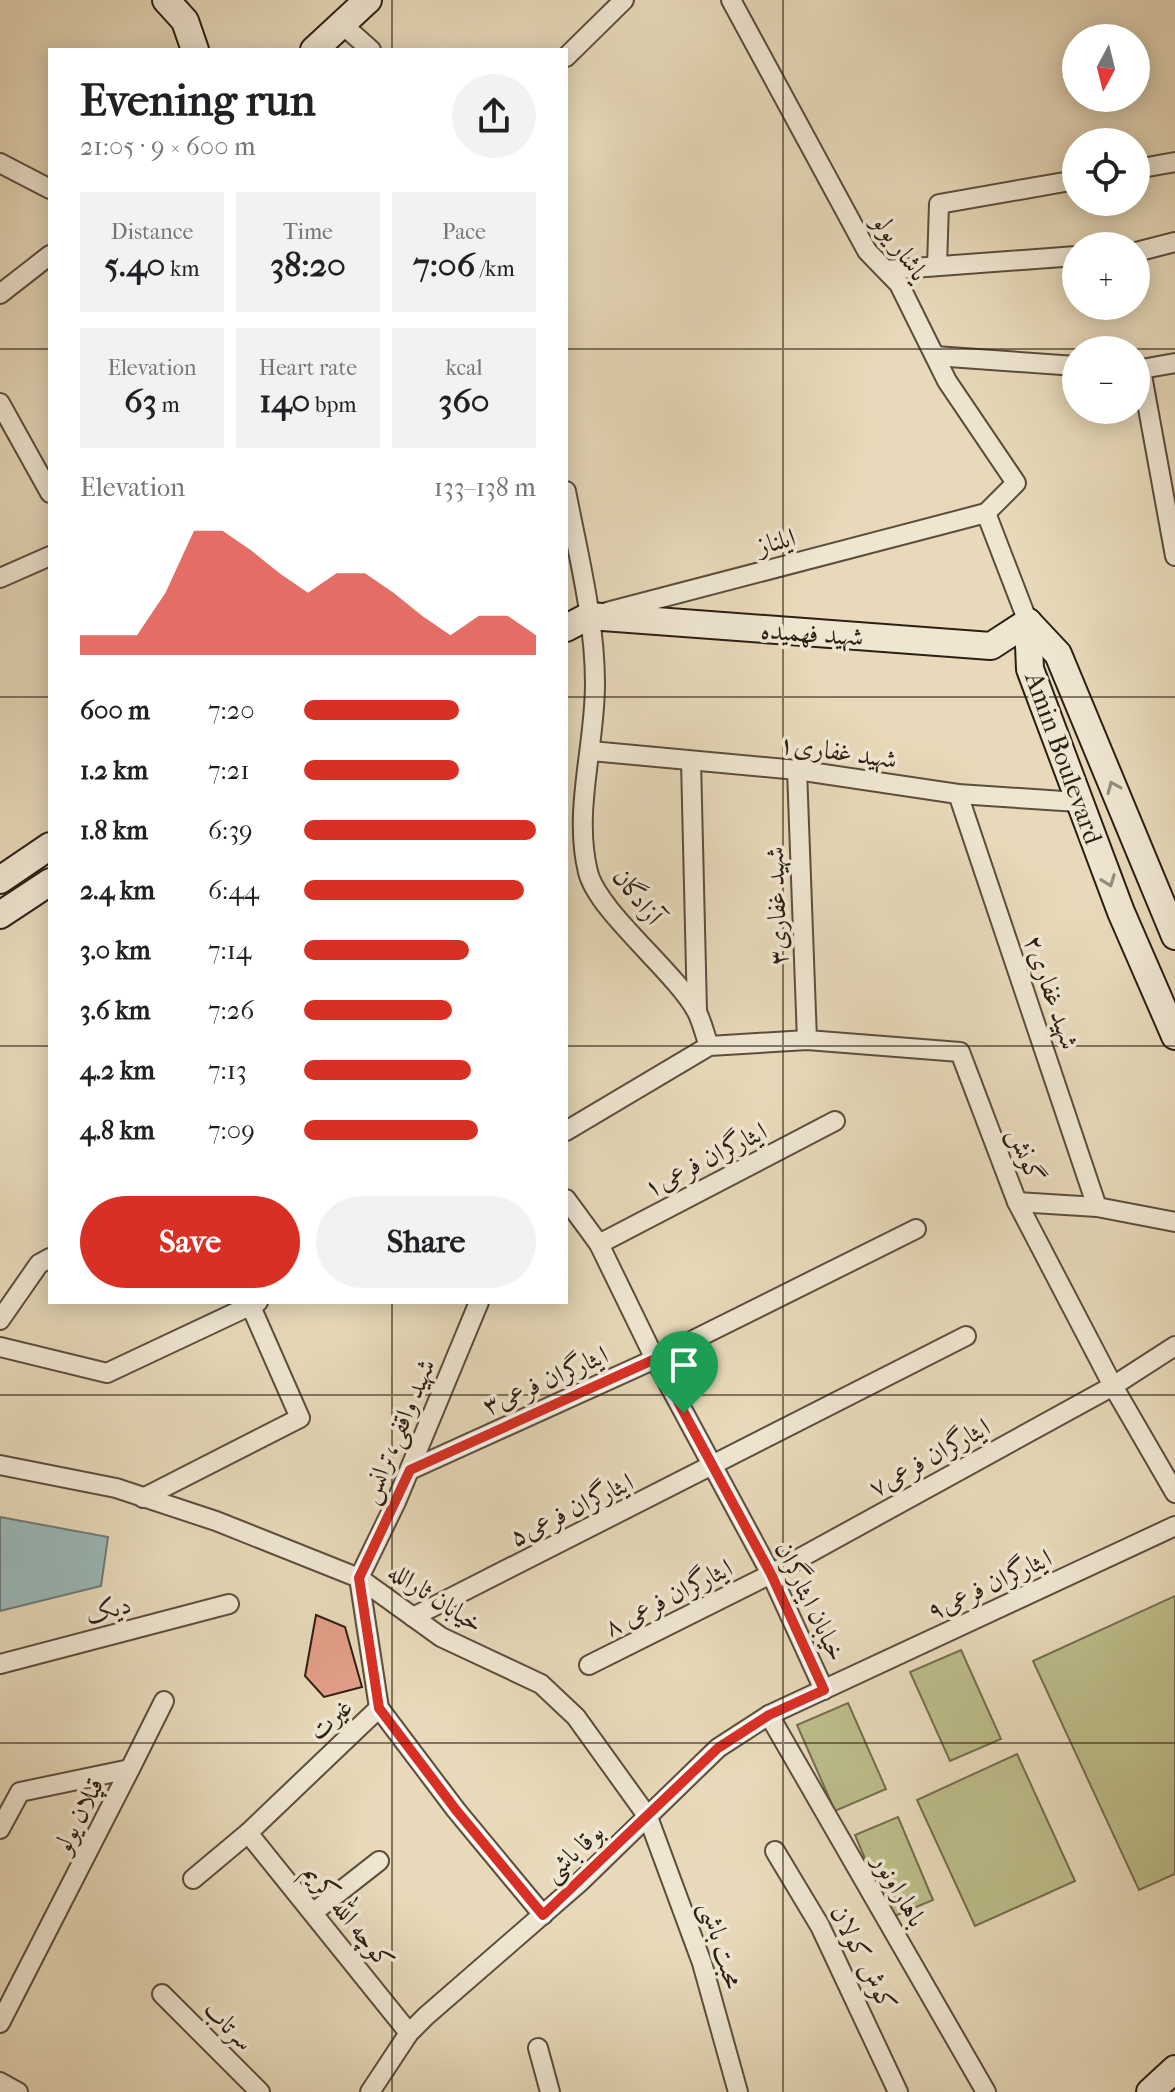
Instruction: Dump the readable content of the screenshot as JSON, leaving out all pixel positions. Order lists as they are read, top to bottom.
{
  "streets": {
    "main road": ["شهید فهمیده", "Amin Boulevard"],
    "street": [
      "یاشار یولو",
      "ایلناز",
      "شهید غفاری۱",
      "آزادگان",
      "شهید غفاری۳",
      "شهید غفاری۲",
      "گونش",
      "ایثارگران فرعی۱",
      "ایثارگران فرعی۳",
      "شهید واقفی،ترانس",
      "ایثارگران فرعی۷",
      "ایثارگران فرعی۵",
      "ایثارگران فرعی۹",
      "خیابان ثارالله",
      "ایثارگران فرعی ۸",
      "خیابان ایثارگران",
      "دیک",
      "غیرت",
      "قپلان یولو",
      "بوقا باشی",
      "باهاراونور",
      "کوچه الله کریم",
      "محبت باشی",
      "کوش کولان",
      "سرتاب"
    ]
  },
  "crossings": [
    ["یاشار یولو", "ایلناز"],
    ["ایلناز", "شهید فهمیده"],
    ["ایلناز", "آزادگان"],
    ["شهید فهمیده", "Amin Boulevard"],
    ["شهید فهمیده", "آزادگان"],
    ["شهید غفاری۱", "Amin Boulevard"],
    ["شهید غفاری۱", "آزادگان"],
    ["شهید غفاری۱", "شهید غفاری۳"],
    ["شهید غفاری۱", "شهید غفاری۲"],
    ["آزادگان", "گونش"],
    ["شهید غفاری۳", "گونش"],
    ["گونش", "ایثارگران فرعی۷"],
    ["ایثارگران فرعی۱", "خیابان ایثارگران"],
    ["ایثارگران فرعی۳", "شهید واقفی،ترانس"],
    ["ایثارگران فرعی۳", "خیابان ایثارگران"],
    ["شهید واقفی،ترانس", "خیابان ثارالله"],
    ["ایثارگران فرعی۷", "ایثارگران فرعی ۸"],
    ["ایثارگران فرعی۷", "خیابان ایثارگران"],
    ["ایثارگران فرعی۵", "خیابان ثارالله"],
    ["ایثارگران فرعی۵", "خیابان ایثارگران"],
    ["ایثارگران فرعی۹", "خیابان ایثارگران"],
    ["ایثارگران فرعی۹", "بوقا باشی"],
    ["خیابان ثارالله", "بوقا باشی"],
    ["خیابان ثارالله", "محبت باشی"],
    ["ایثارگران فرعی ۸", "خیابان ایثارگران"],
    ["خیابان ایثارگران", "بوقا باشی"],
    ["غیرت", "بوقا باشی"],
    ["غیرت", "کوچه الله کریم"],
    ["بوقا باشی", "باهاراونور"],
    ["بوقا باشی", "کوچه الله کریم"],
    ["بوقا باشی", "محبت باشی"]
  ],
  "north": "bottom",
  "page": {
    "map_buttons": ["+", "−"],
    "heading": ["Evening run", "21:05 · 9 × 600 m"],
    "stats": [
      ["Distance", "5.40 km"],
      ["Time", "38:20"],
      ["Pace", "7:06 /km"],
      ["Elevation", "63 m"],
      ["Heart rate", "140 bpm"],
      ["kcal", "360"]
    ],
    "chart": ["Elevation", "133–138 m"],
    "list": [
      {
        "name": "600 m",
        "note": "7:20"
      },
      {
        "name": "1.2 km",
        "note": "7:21"
      },
      {
        "name": "1.8 km",
        "note": "6:39"
      },
      {
        "name": "2.4 km",
        "note": "6:44"
      },
      {
        "name": "3.0 km",
        "note": "7:14"
      },
      {
        "name": "3.6 km",
        "note": "7:26"
      },
      {
        "name": "4.2 km",
        "note": "7:13"
      },
      {
        "name": "4.8 km",
        "note": "7:09"
      }
    ],
    "buttons": ["Save", "Share"]
  }
}
